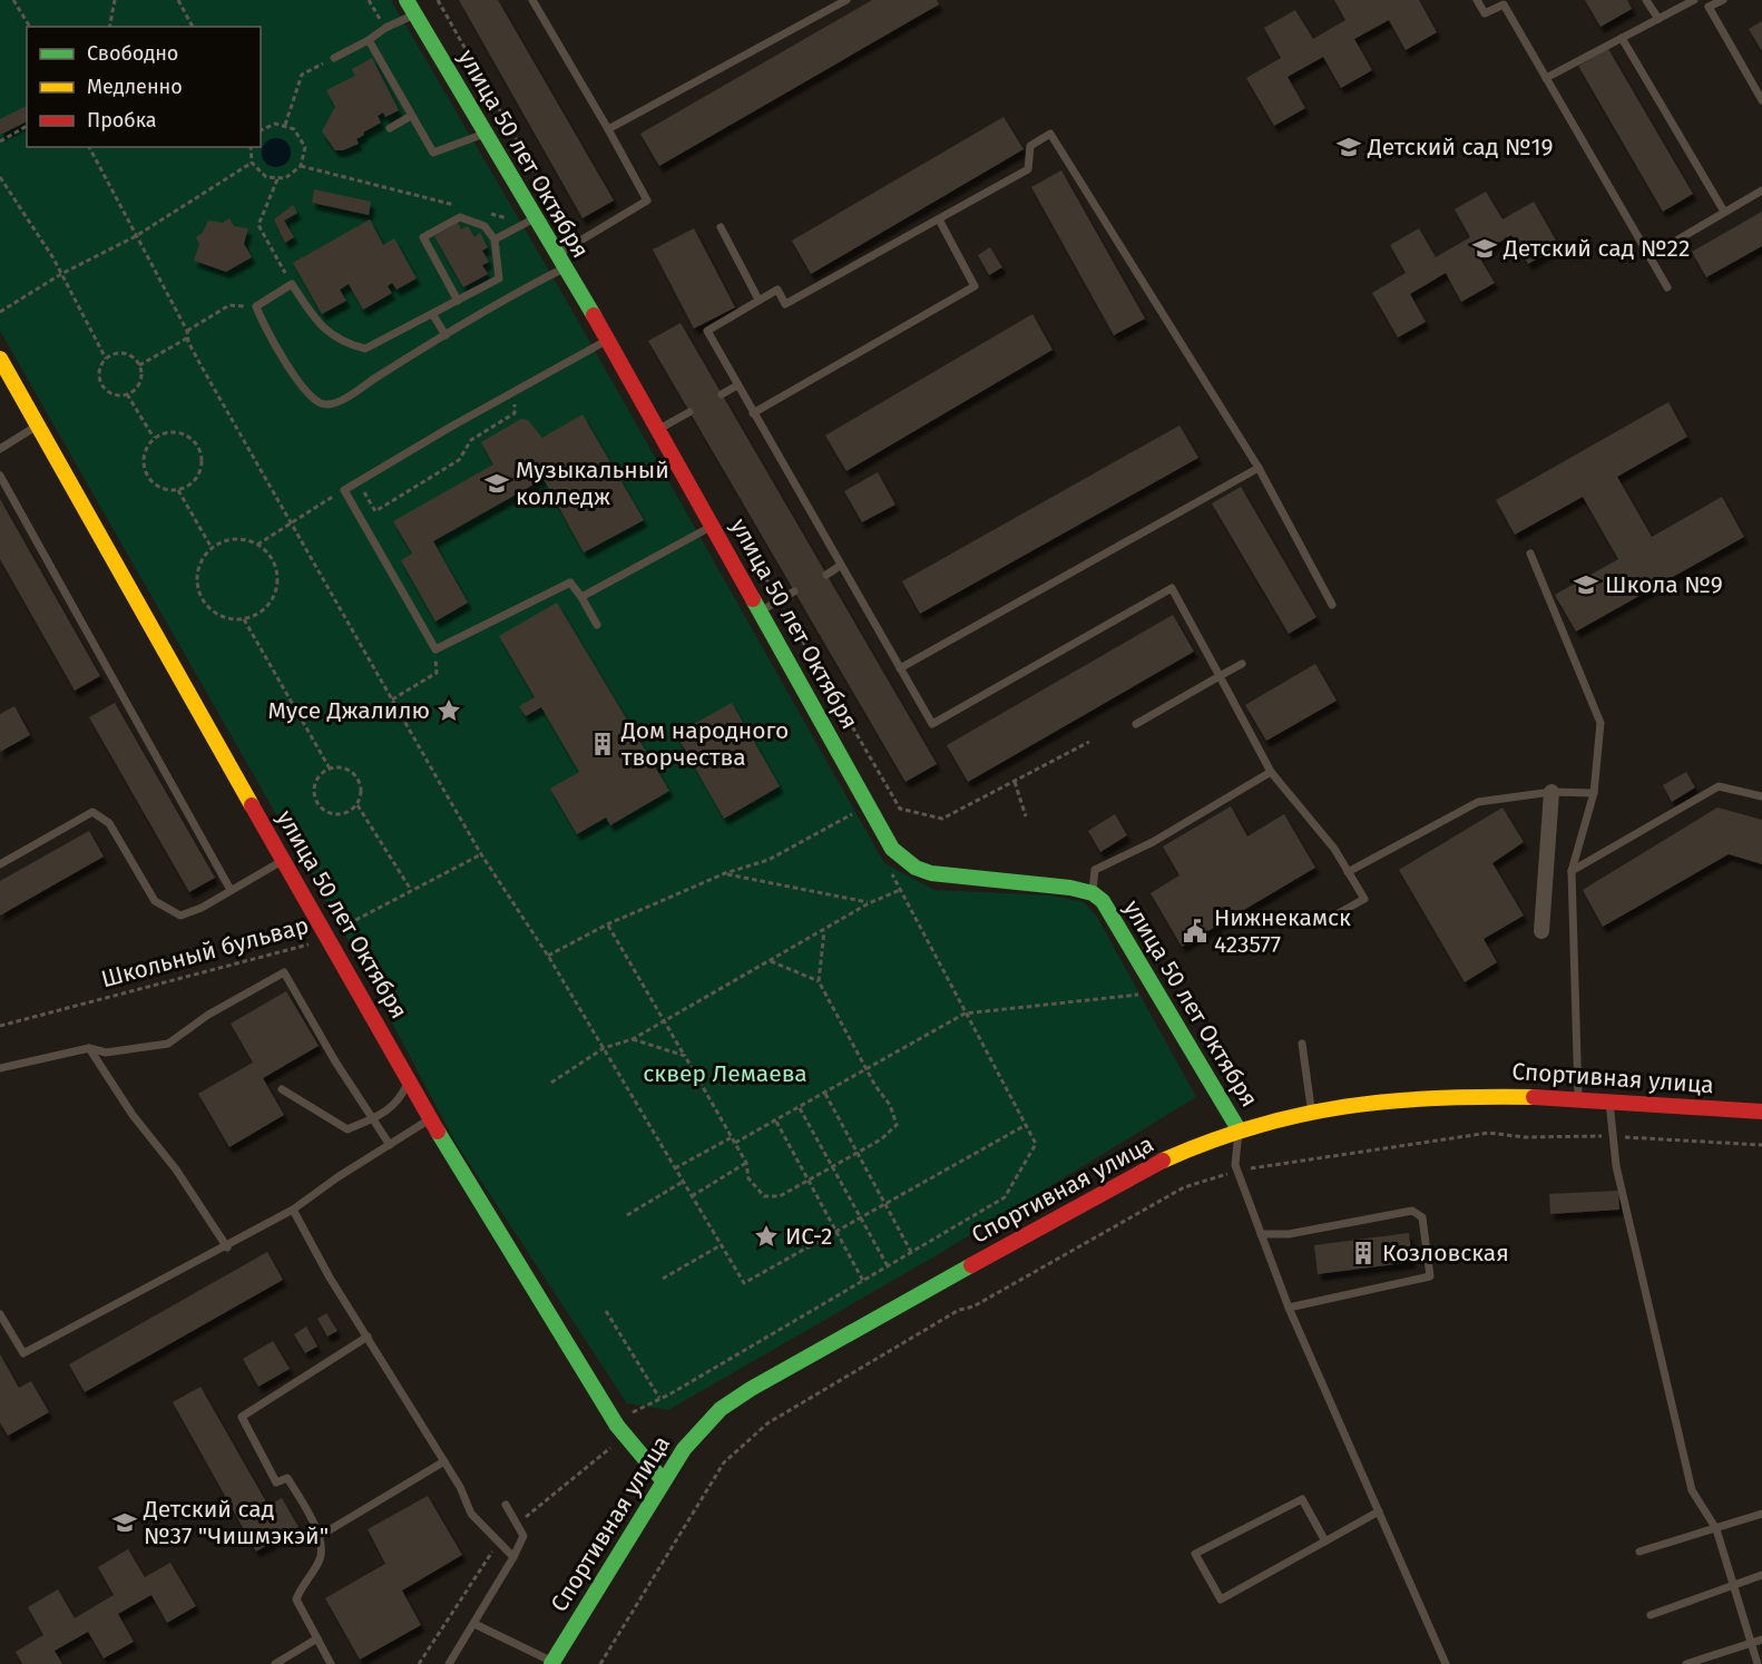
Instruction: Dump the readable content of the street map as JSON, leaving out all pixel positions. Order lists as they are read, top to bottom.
{
  "streets": {
    "street": ["улица 50 лет Октября", "Спортивная улица"],
    "path": ["Школьный бульвар"]
  },
  "crossings": [
    ["улица 50 лет Октября", "Школьный бульвар"],
    ["улица 50 лет Октября", "Спортивная улица"]
  ],
  "parks": ["сквер Лемаева"],
  "places": {
    "school or university": [
      "Детский сад №19",
      "Детский сад №22",
      "Музыкальный колледж",
      "Школа №9",
      "Детский сад №37 \"Чишмэкэй\""
    ],
    "place": ["Мусе Джалилю", "ИС-2"],
    "building": ["Дом народного творчества", "Козловская"],
    "public building": ["Нижнекамск 423577"]
  },
  "legend": ["Свободно", "Медленно", "Пробка"]
}
